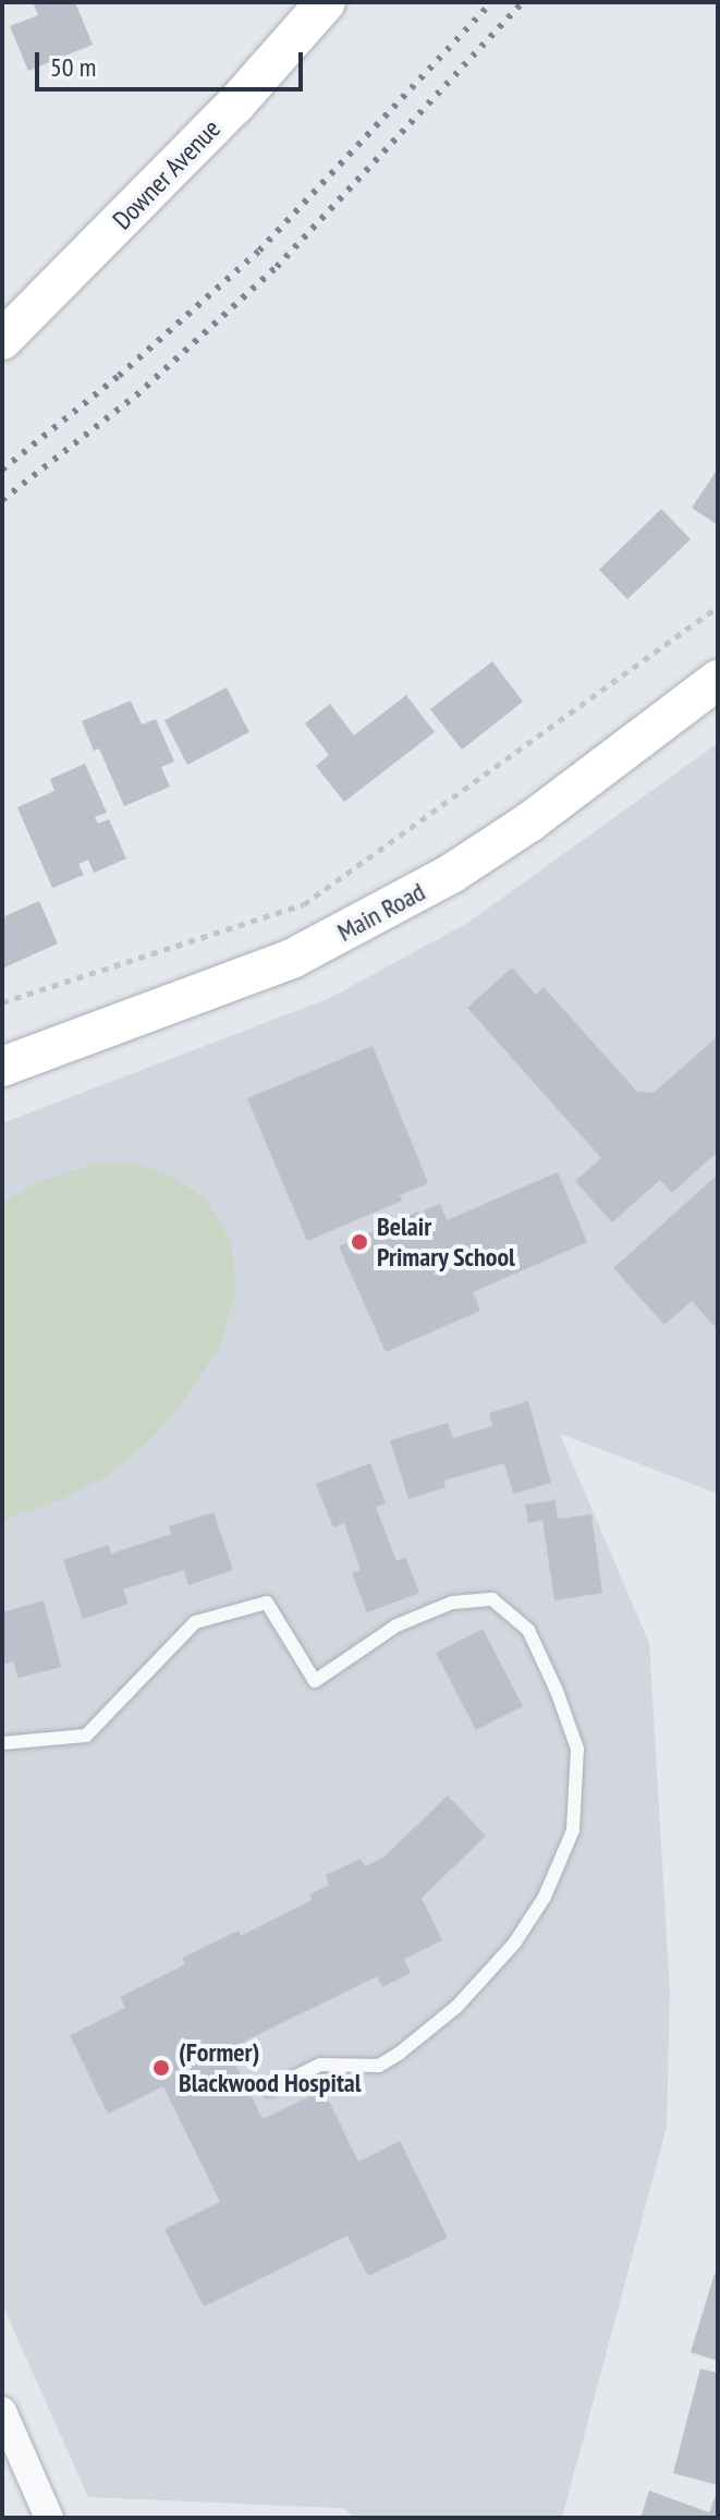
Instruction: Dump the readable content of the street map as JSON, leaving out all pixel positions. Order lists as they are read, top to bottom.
{
  "streets": {
    "main road": ["Downer Avenue", "Main Road"]
  },
  "places": ["Belair Primary School", "(Former) Blackwood Hospital"],
  "scale_bar": "50 m"
}
